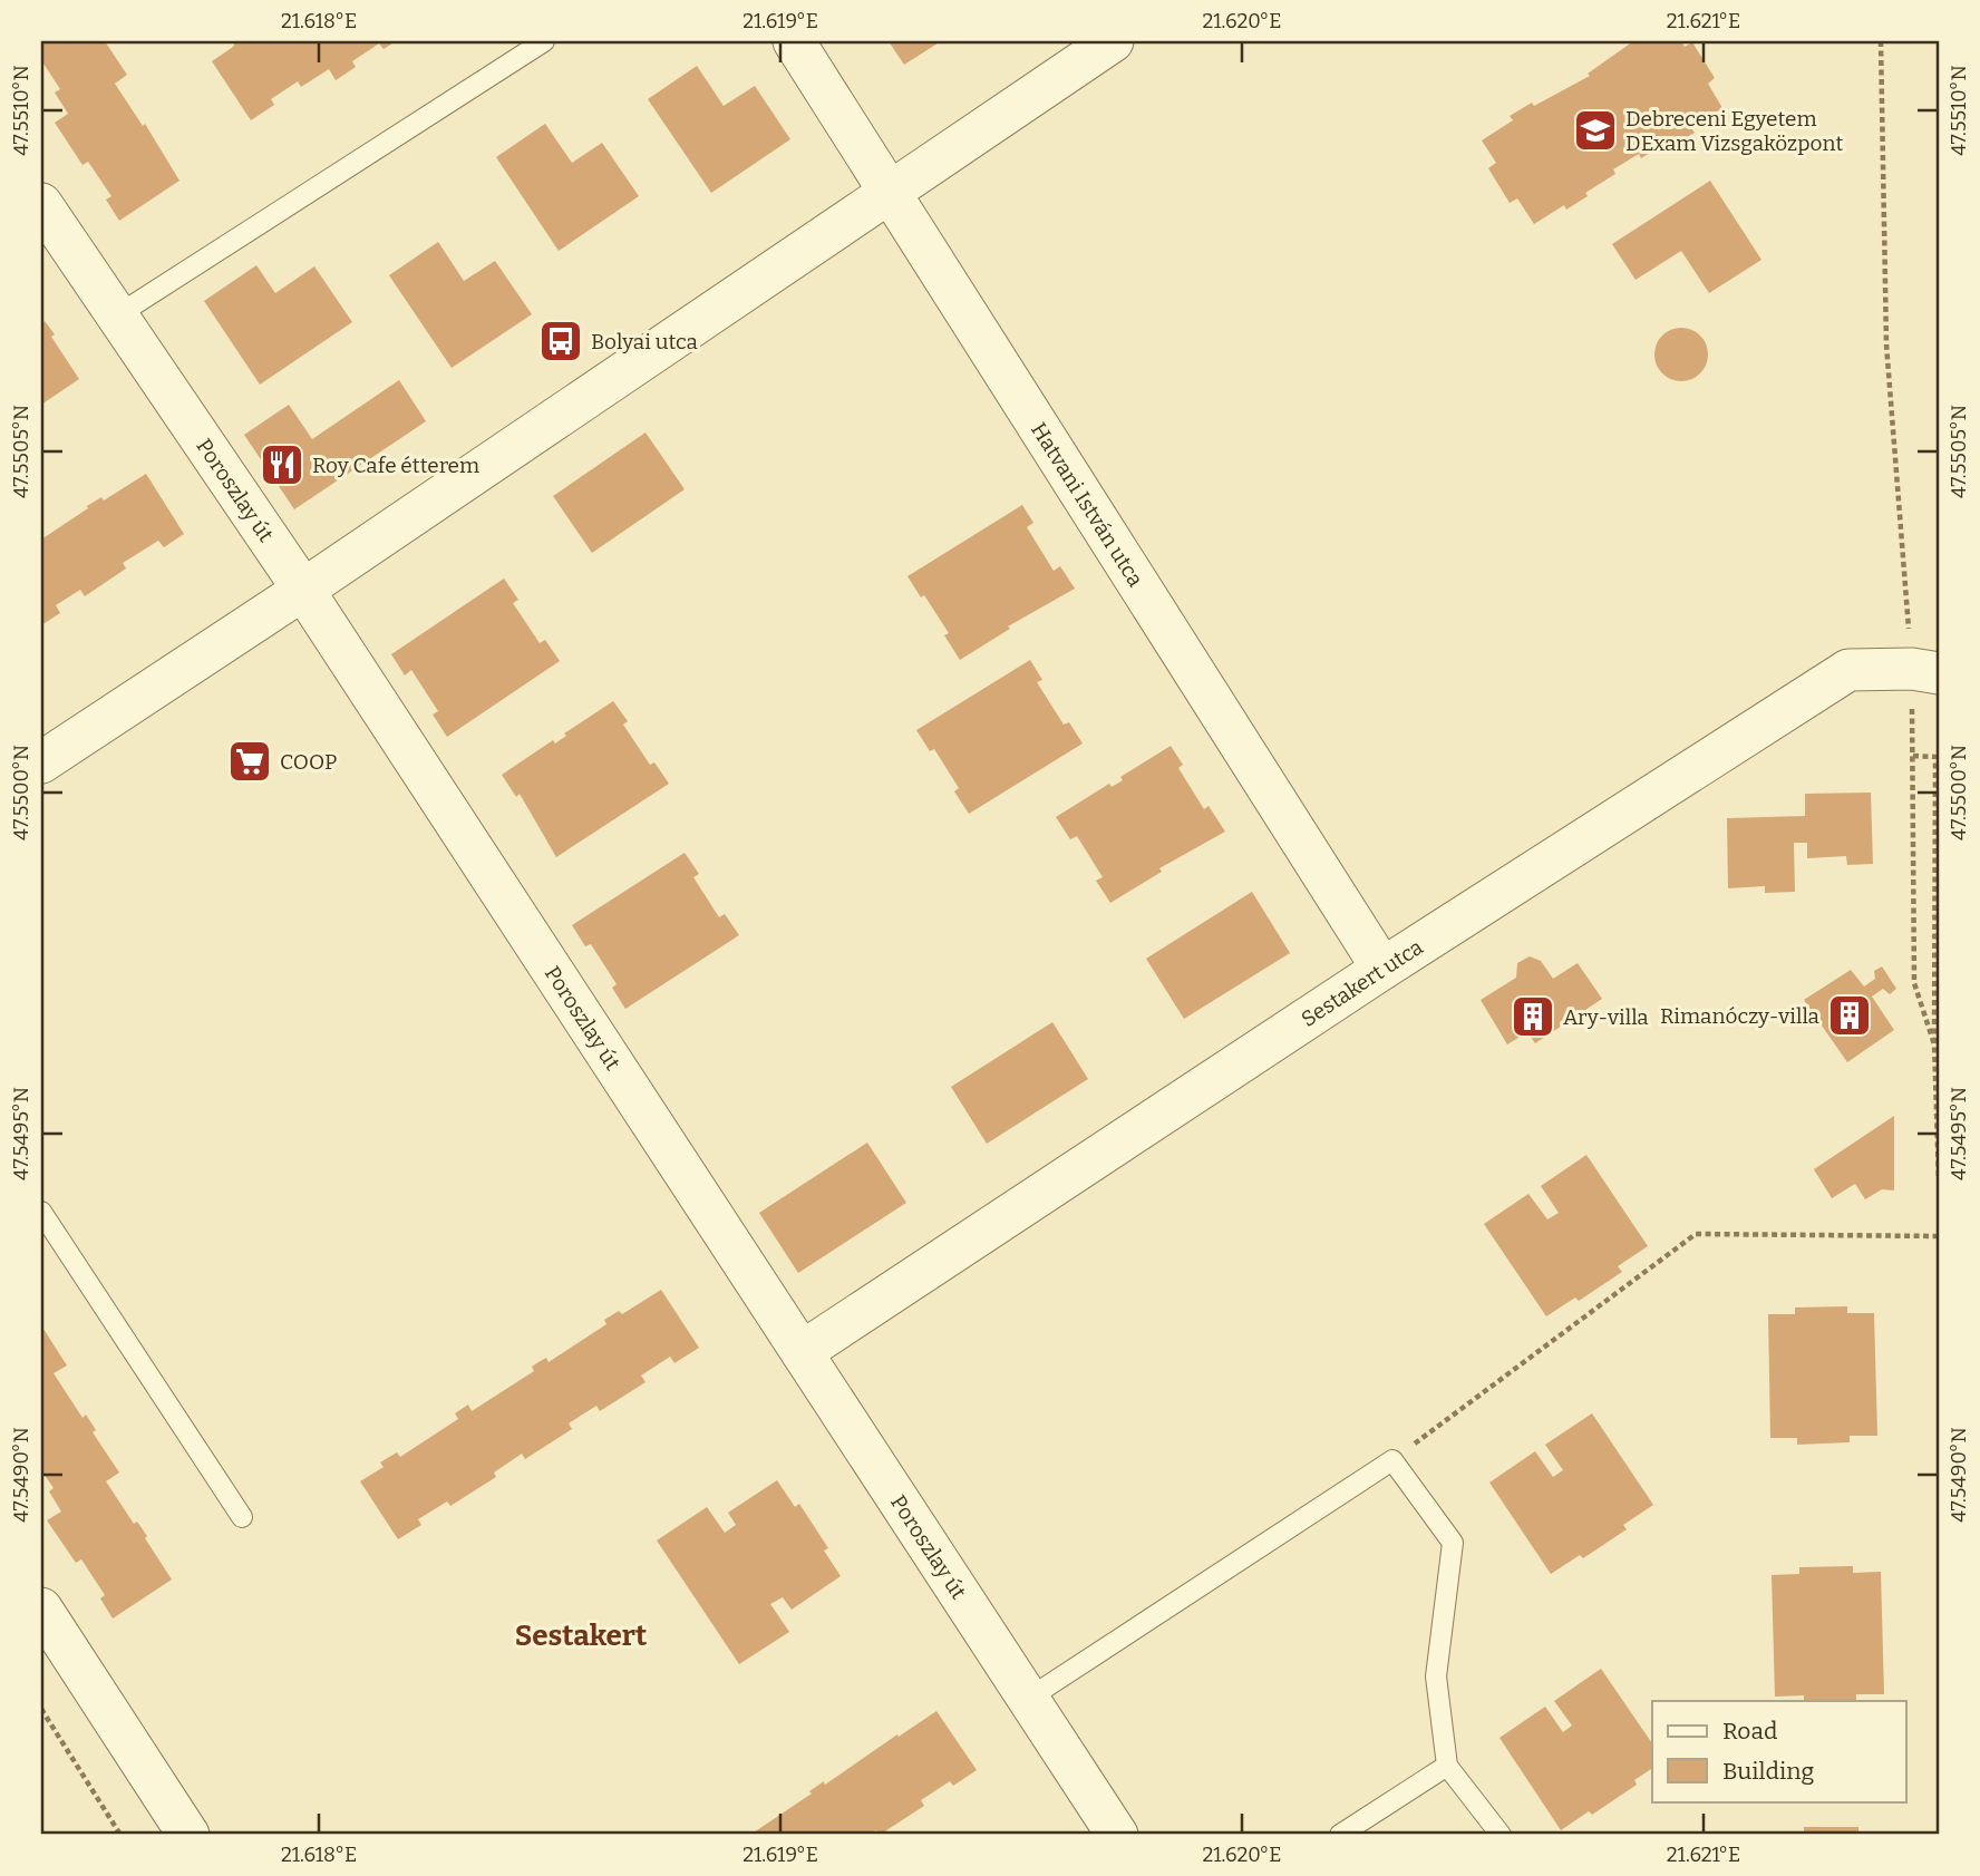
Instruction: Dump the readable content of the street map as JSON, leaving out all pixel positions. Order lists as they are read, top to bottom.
{
  "streets": {
    "street": ["Poroszlay út", "Hatvani István utca", "Sestakert utca"]
  },
  "crossings": [
    ["Poroszlay út", "Sestakert utca"],
    ["Hatvani István utca", "Sestakert utca"]
  ],
  "districts": ["Sestakert"],
  "places": {
    "school or university": ["Debreceni Egyetem DExam Vizsgaközpont"],
    "bus stop": ["Bolyai utca"],
    "restaurant": ["Roy Cafe étterem"],
    "supermarket": ["COOP"],
    "building": ["Rimanóczy-villa", "Ary-villa"]
  },
  "legend": ["Road", "Building"],
  "coordinates": [
    "21.618°E",
    "21.619°E",
    "21.620°E",
    "21.621°E",
    "47.5510°N",
    "47.5505°N",
    "47.5500°N",
    "47.5495°N",
    "47.5490°N"
  ]
}
